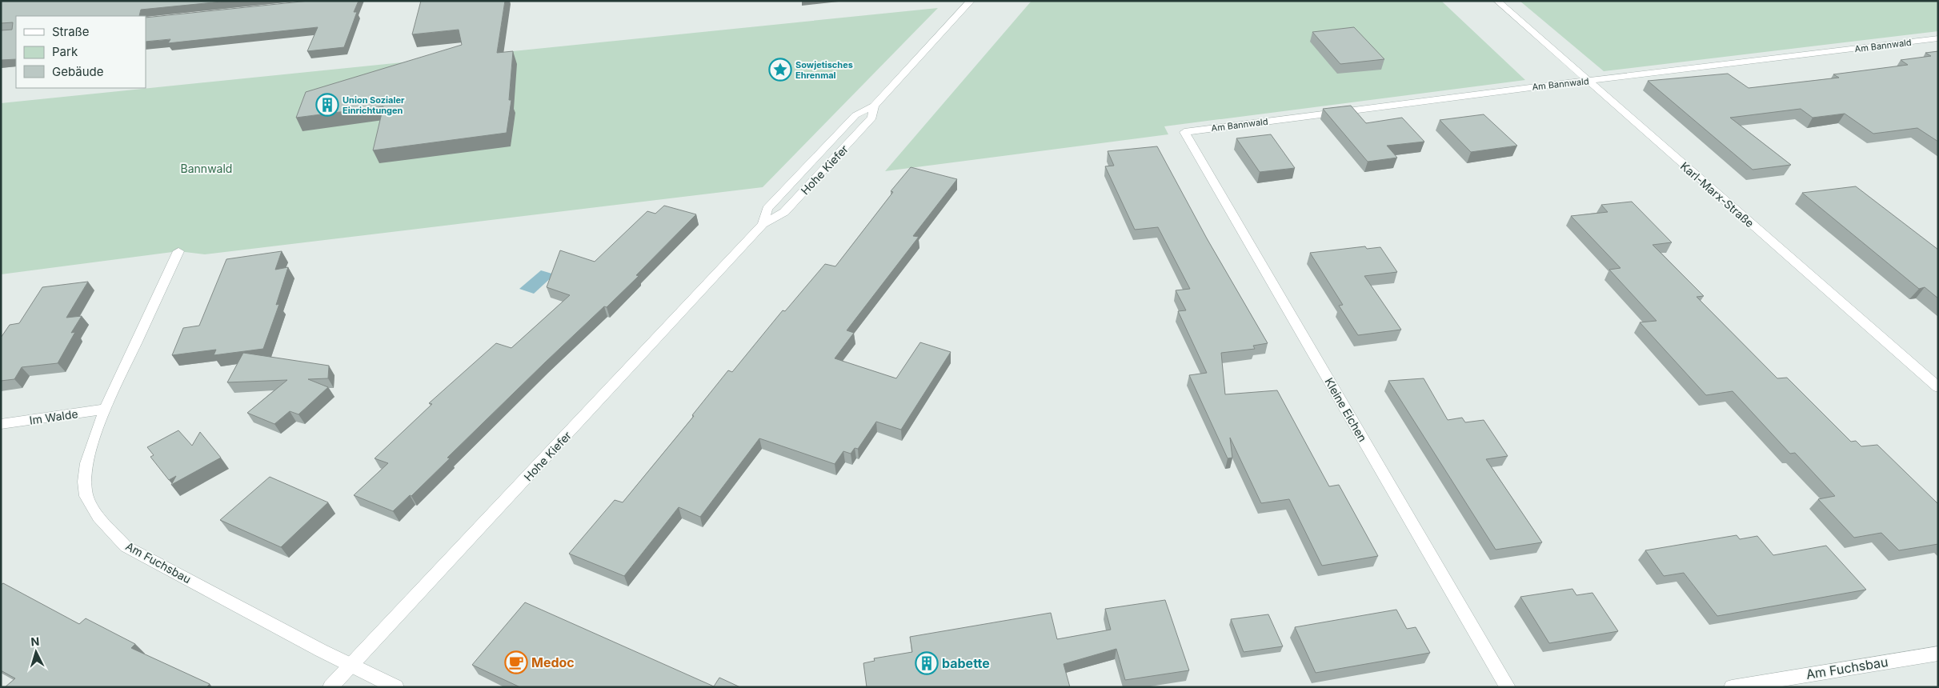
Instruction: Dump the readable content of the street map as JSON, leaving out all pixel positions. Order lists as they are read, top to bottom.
{
  "streets": {
    "street": [
      "Am Bannwald",
      "Hohe Kiefer",
      "Karl-Marx-Straße",
      "Kleine Eichen",
      "Im Walde",
      "Am Fuchsbau"
    ]
  },
  "crossings": [
    ["Am Bannwald", "Karl-Marx-Straße"],
    ["Am Bannwald", "Kleine Eichen"],
    ["Hohe Kiefer", "Am Fuchsbau"],
    ["Im Walde", "Am Fuchsbau"]
  ],
  "parks": ["Bannwald"],
  "places": {
    "place": ["Sowjetisches Ehrenmal"],
    "building": ["Union Sozialer Einrichtungen", "babette"],
    "cafe": ["Medoc"]
  },
  "legend": ["Straße", "Park", "Gebäude"],
  "north": "top"
}
